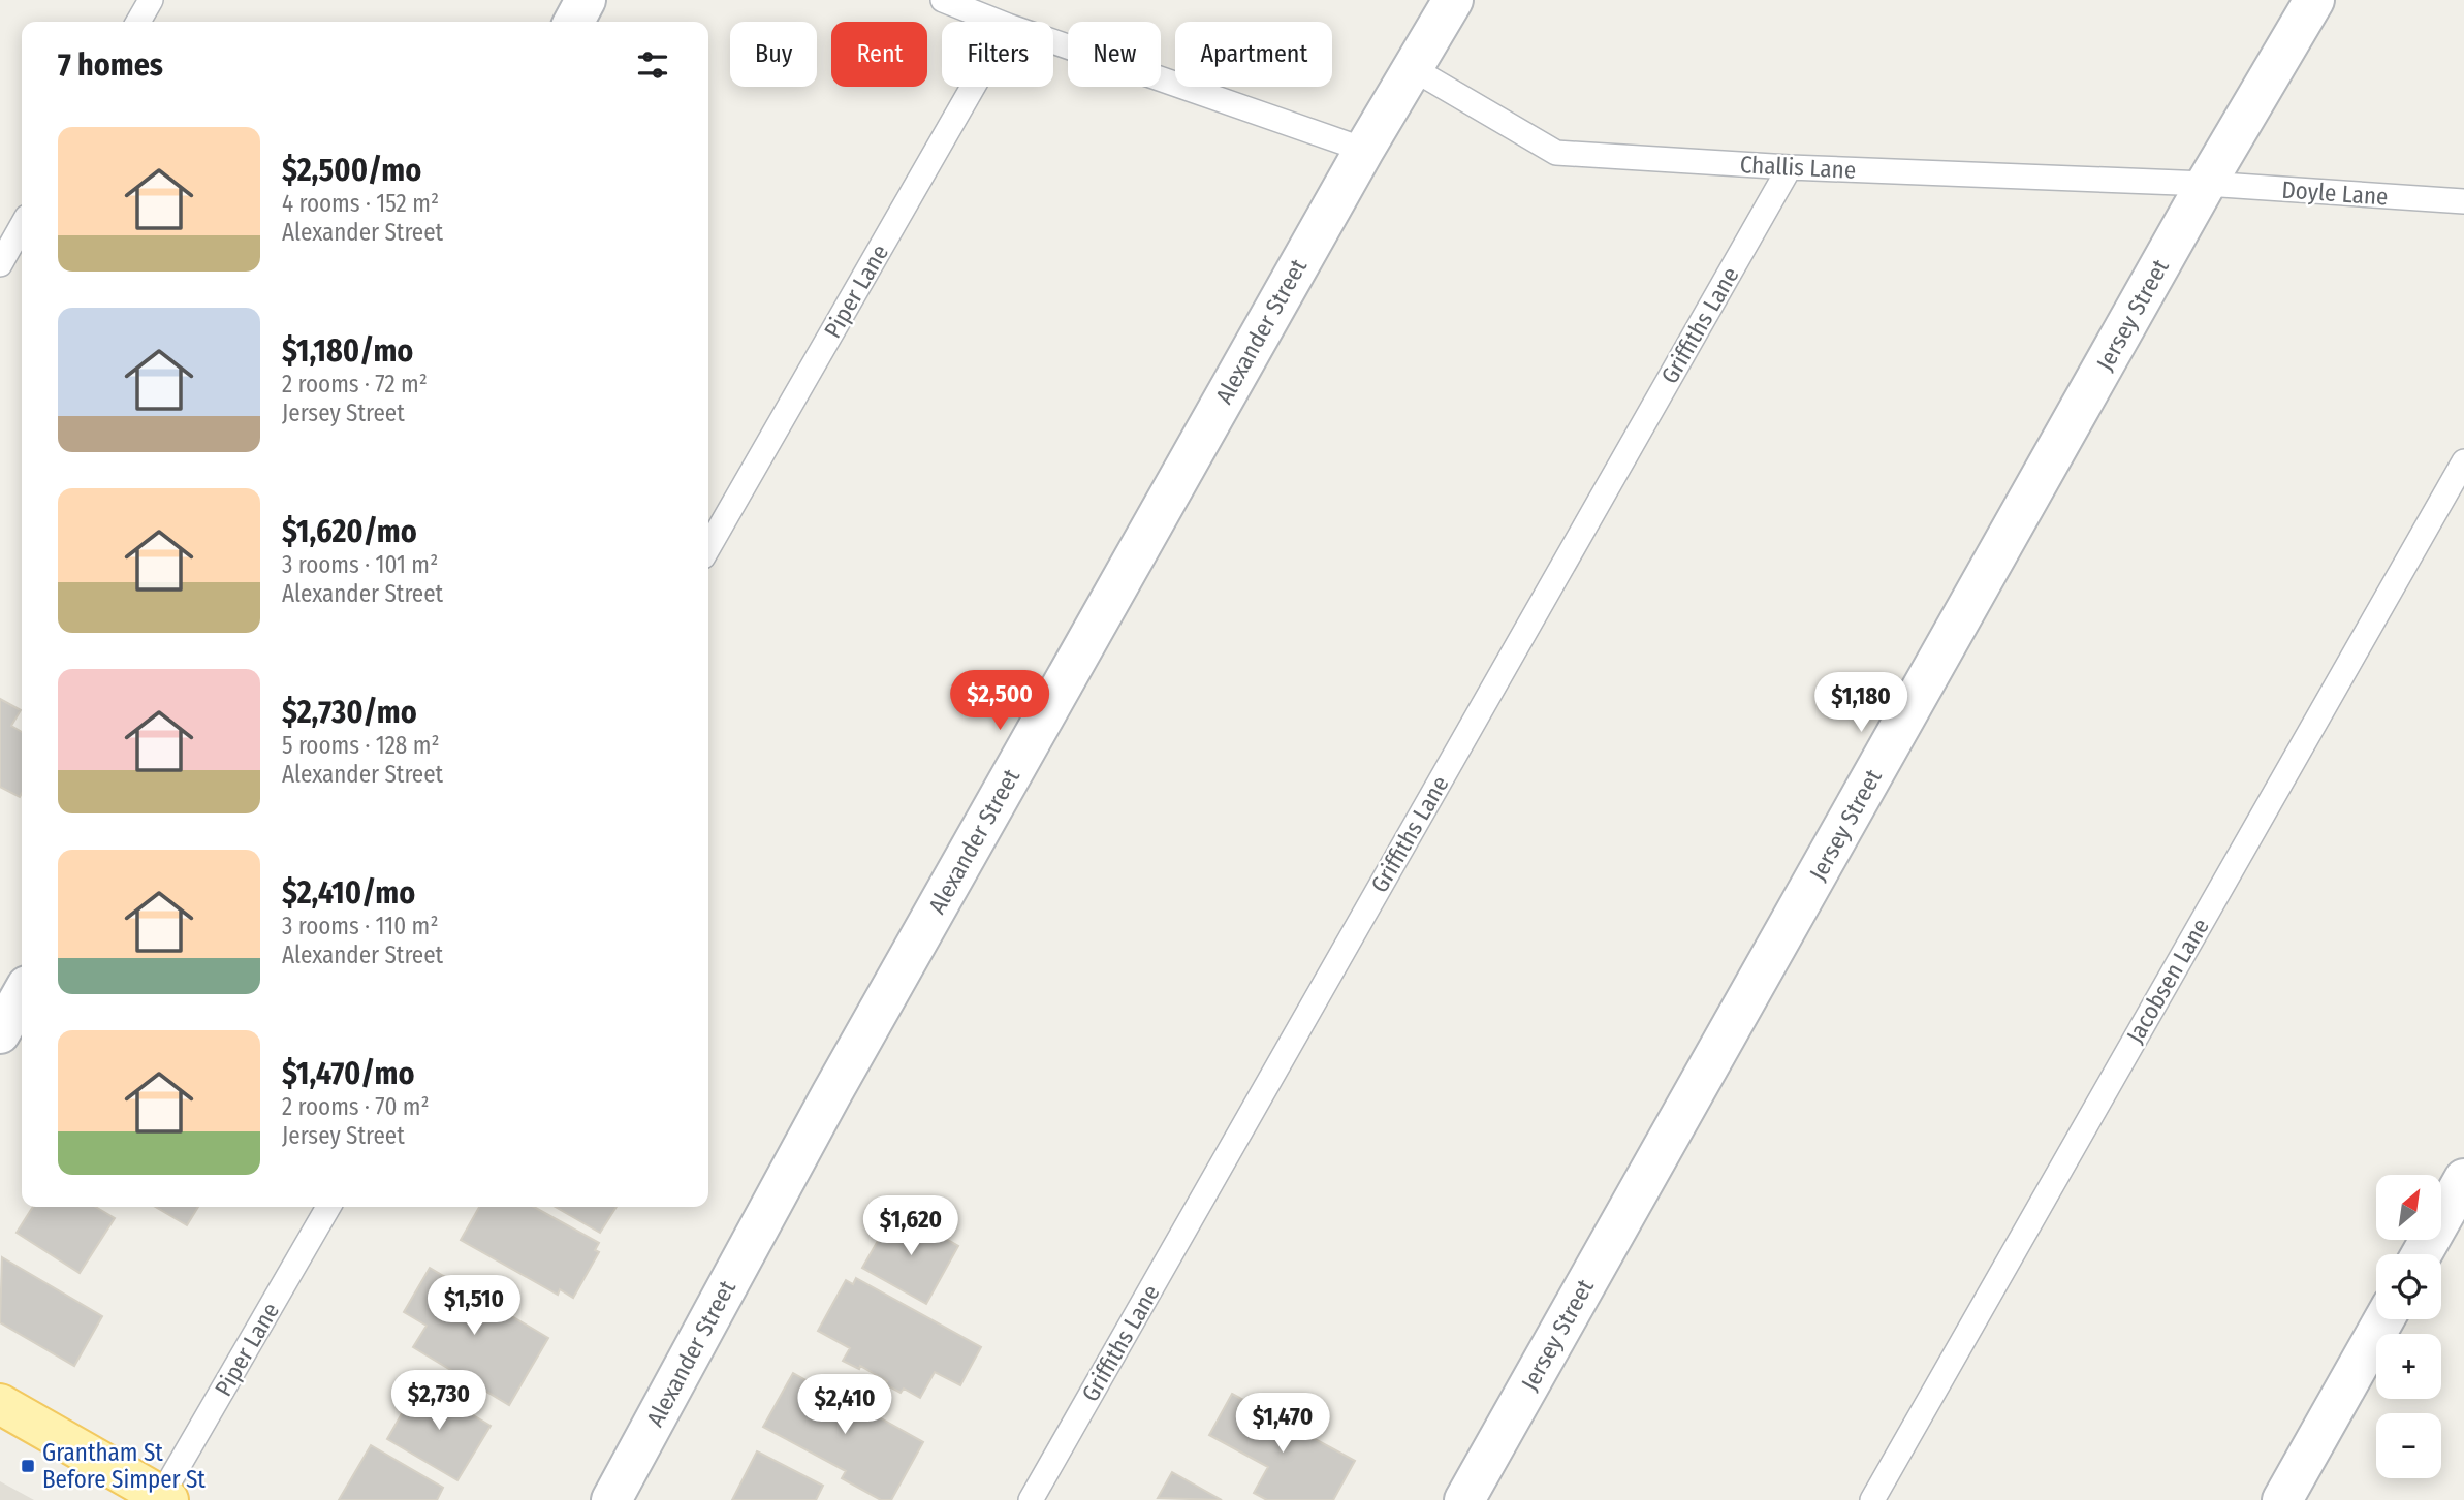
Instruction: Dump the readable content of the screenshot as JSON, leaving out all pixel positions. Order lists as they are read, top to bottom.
{
  "streets": {
    "street": ["Jersey Street", "Alexander Street"],
    "lane": [
      "Challis Lane",
      "Doyle Lane",
      "Piper Lane",
      "Griffiths Lane",
      "Jacobsen Lane"
    ]
  },
  "crossings": [
    ["Challis Lane", "Doyle Lane"],
    ["Challis Lane", "Jersey Street"],
    ["Challis Lane", "Griffiths Lane"],
    ["Challis Lane", "Alexander Street"],
    ["Doyle Lane", "Jersey Street"]
  ],
  "places": {
    "transit": ["Grantham St Before Simper St"]
  },
  "north": "top right",
  "page": {
    "chip": [
      "Buy",
      "Rent",
      "Filters",
      "New",
      "Apartment"
    ],
    "heading": "7 homes",
    "list": [
      {
        "name": "$2,500/mo",
        "note": "4 rooms · 152 m² · Alexander Street"
      },
      {
        "name": "$1,180/mo",
        "note": "2 rooms · 72 m² · Jersey Street"
      },
      {
        "name": "$1,620/mo",
        "note": "3 rooms · 101 m² · Alexander Street"
      },
      {
        "name": "$2,730/mo",
        "note": "5 rooms · 128 m² · Alexander Street"
      },
      {
        "name": "$2,410/mo",
        "note": "3 rooms · 110 m² · Alexander Street"
      },
      {
        "name": "$1,470/mo",
        "note": "2 rooms · 70 m² · Jersey Street"
      }
    ],
    "price": [
      "$2,500",
      "$1,180",
      "$1,620",
      "$1,510",
      "$2,730",
      "$2,410",
      "$1,470"
    ],
    "map_buttons": ["+", "−"]
  }
}
